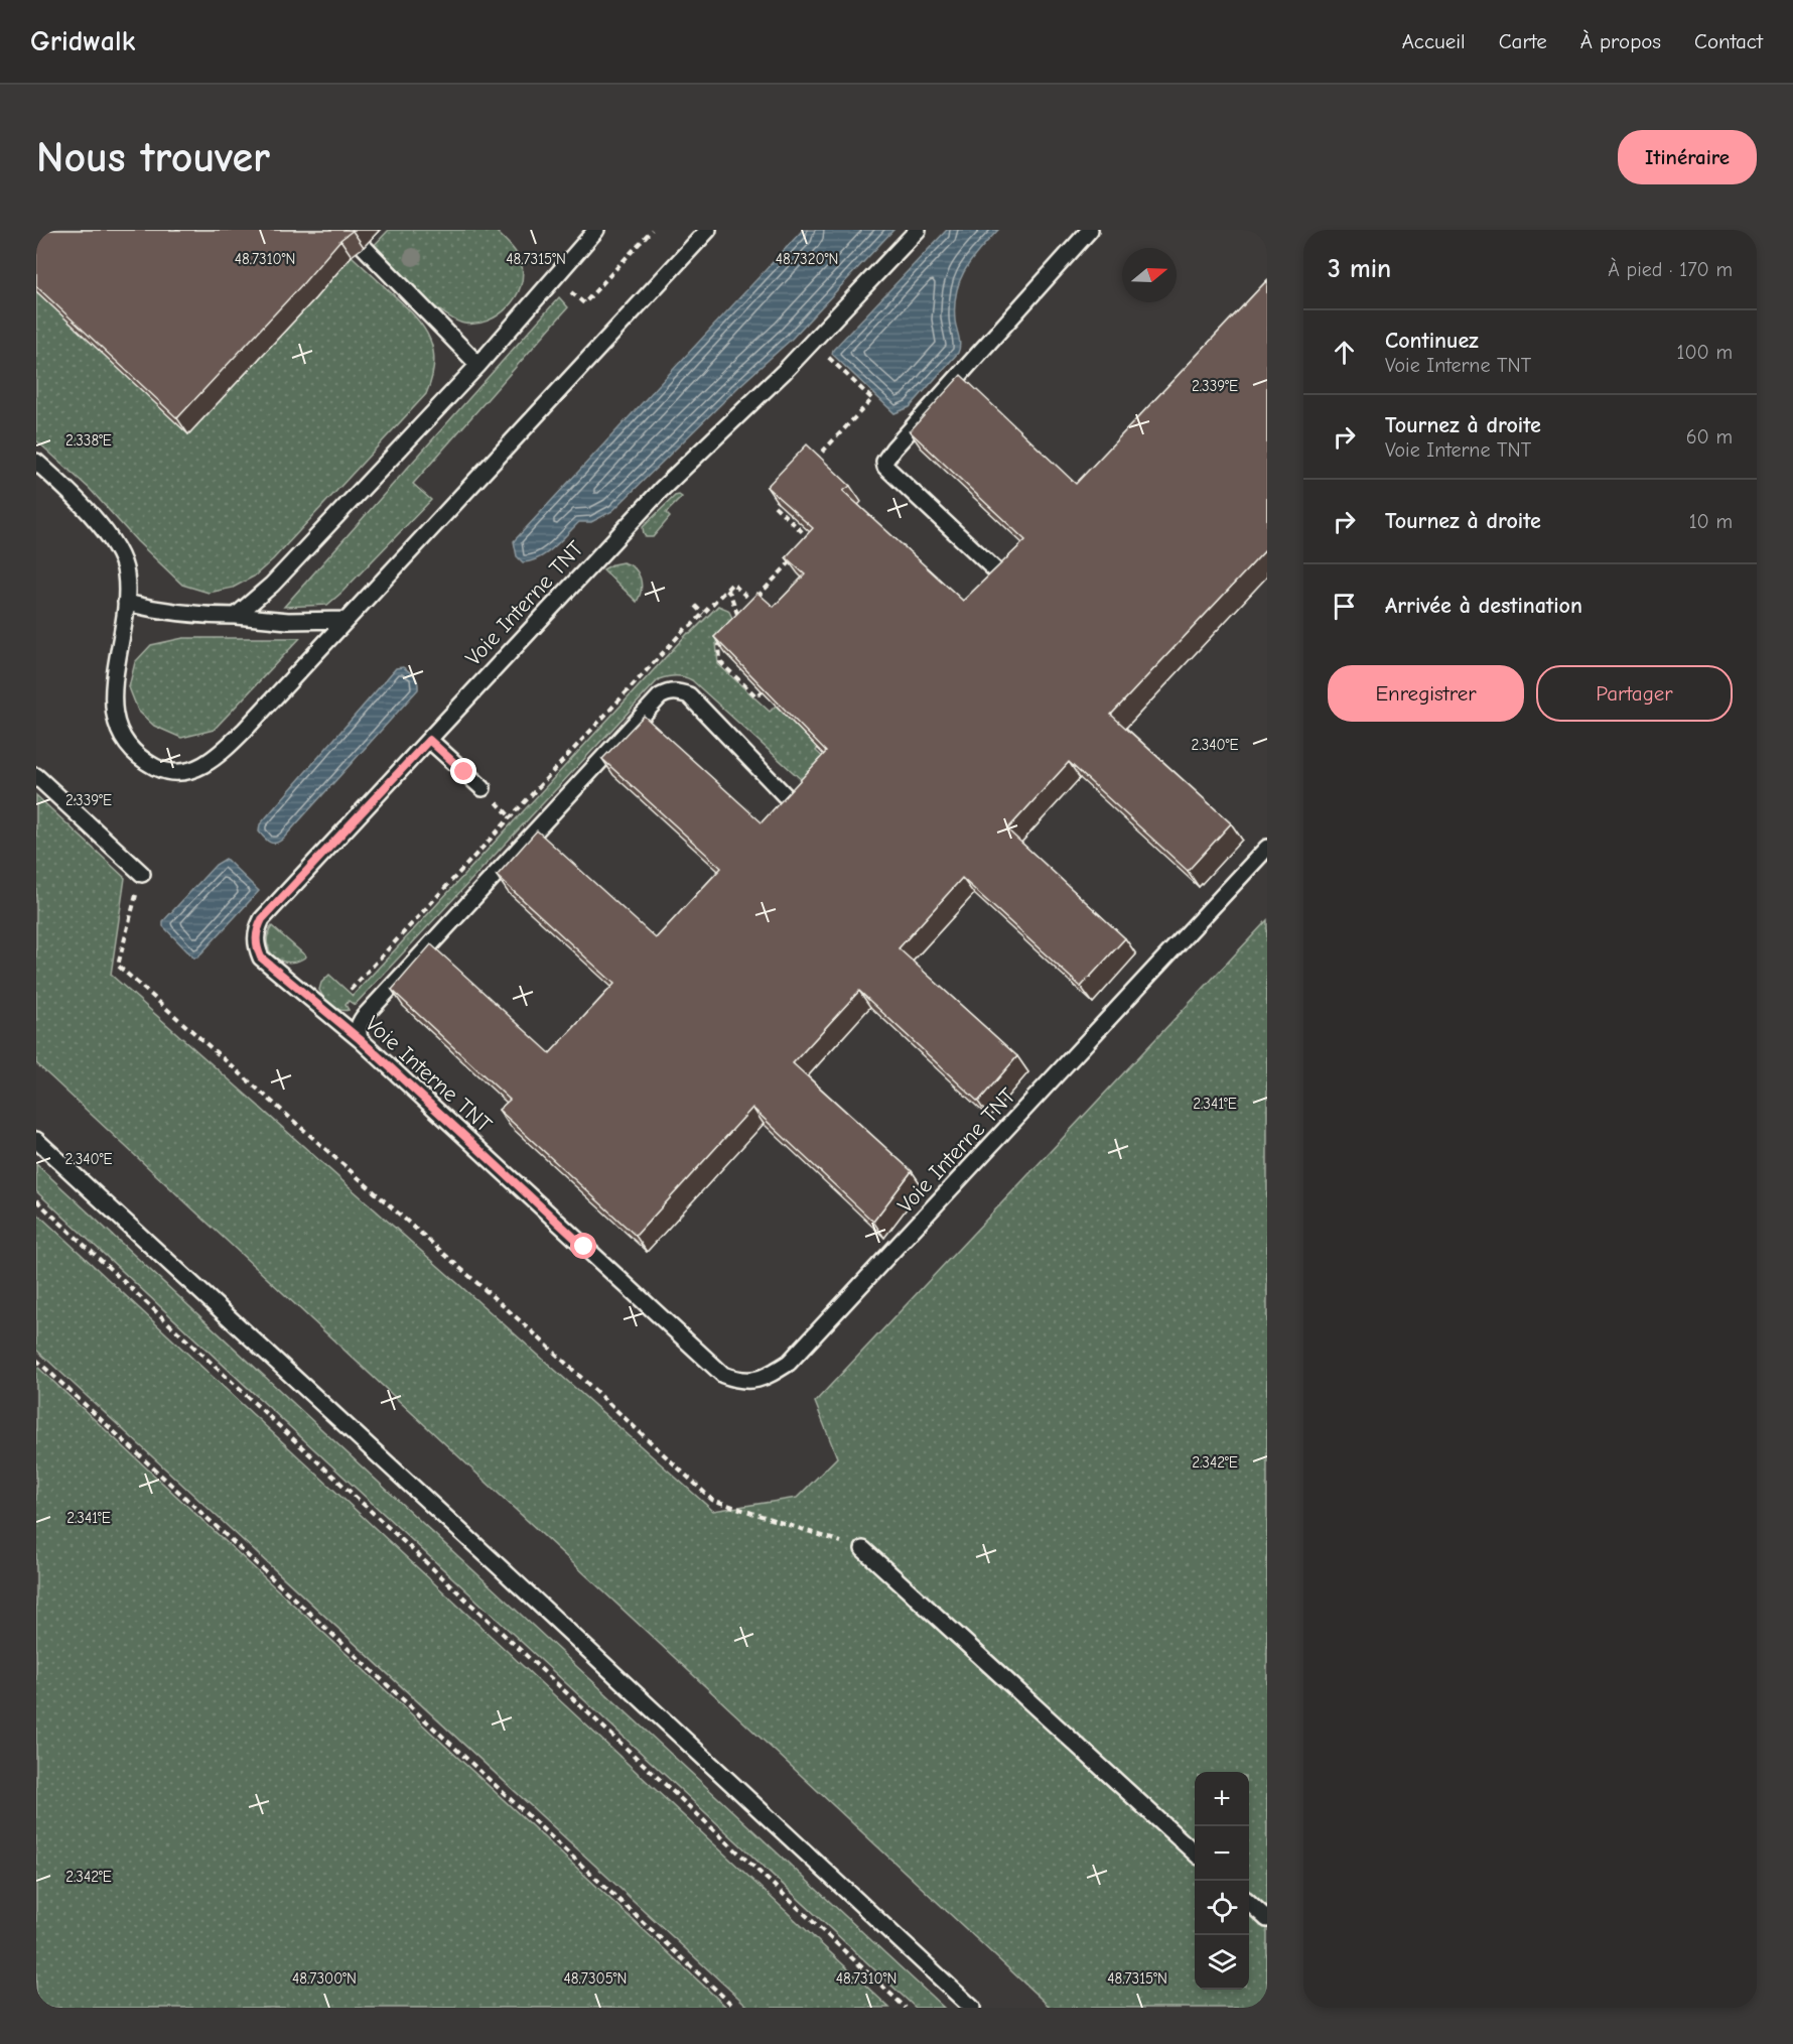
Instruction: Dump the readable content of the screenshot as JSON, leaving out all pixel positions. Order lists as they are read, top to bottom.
{
  "streets": {
    "lane": ["Voie Interne TNT"]
  },
  "north": "right",
  "page": {
    "header": "Gridwalk",
    "nav": [
      "Accueil",
      "Carte",
      "À propos",
      "Contact"
    ],
    "buttons": [
      "Itinéraire",
      ["Enregistrer", "Partager"]
    ],
    "title": "Nous trouver",
    "heading": ["3 min", "À pied · 170 m"],
    "list": [
      ["Continuez", "Voie Interne TNT", "100 m"],
      ["Tournez à droite", "Voie Interne TNT", "60 m"],
      ["Tournez à droite", "10 m"],
      "Arrivée à destination"
    ],
    "map_buttons": ["+", "−"]
  },
  "coordinates": [
    "48.7310°N",
    "48.7315°N",
    "48.7320°N",
    "2.339°E",
    "2.338°E",
    "2.340°E",
    "2.341°E",
    "2.342°E",
    "48.7300°N",
    "48.7305°N"
  ]
}
